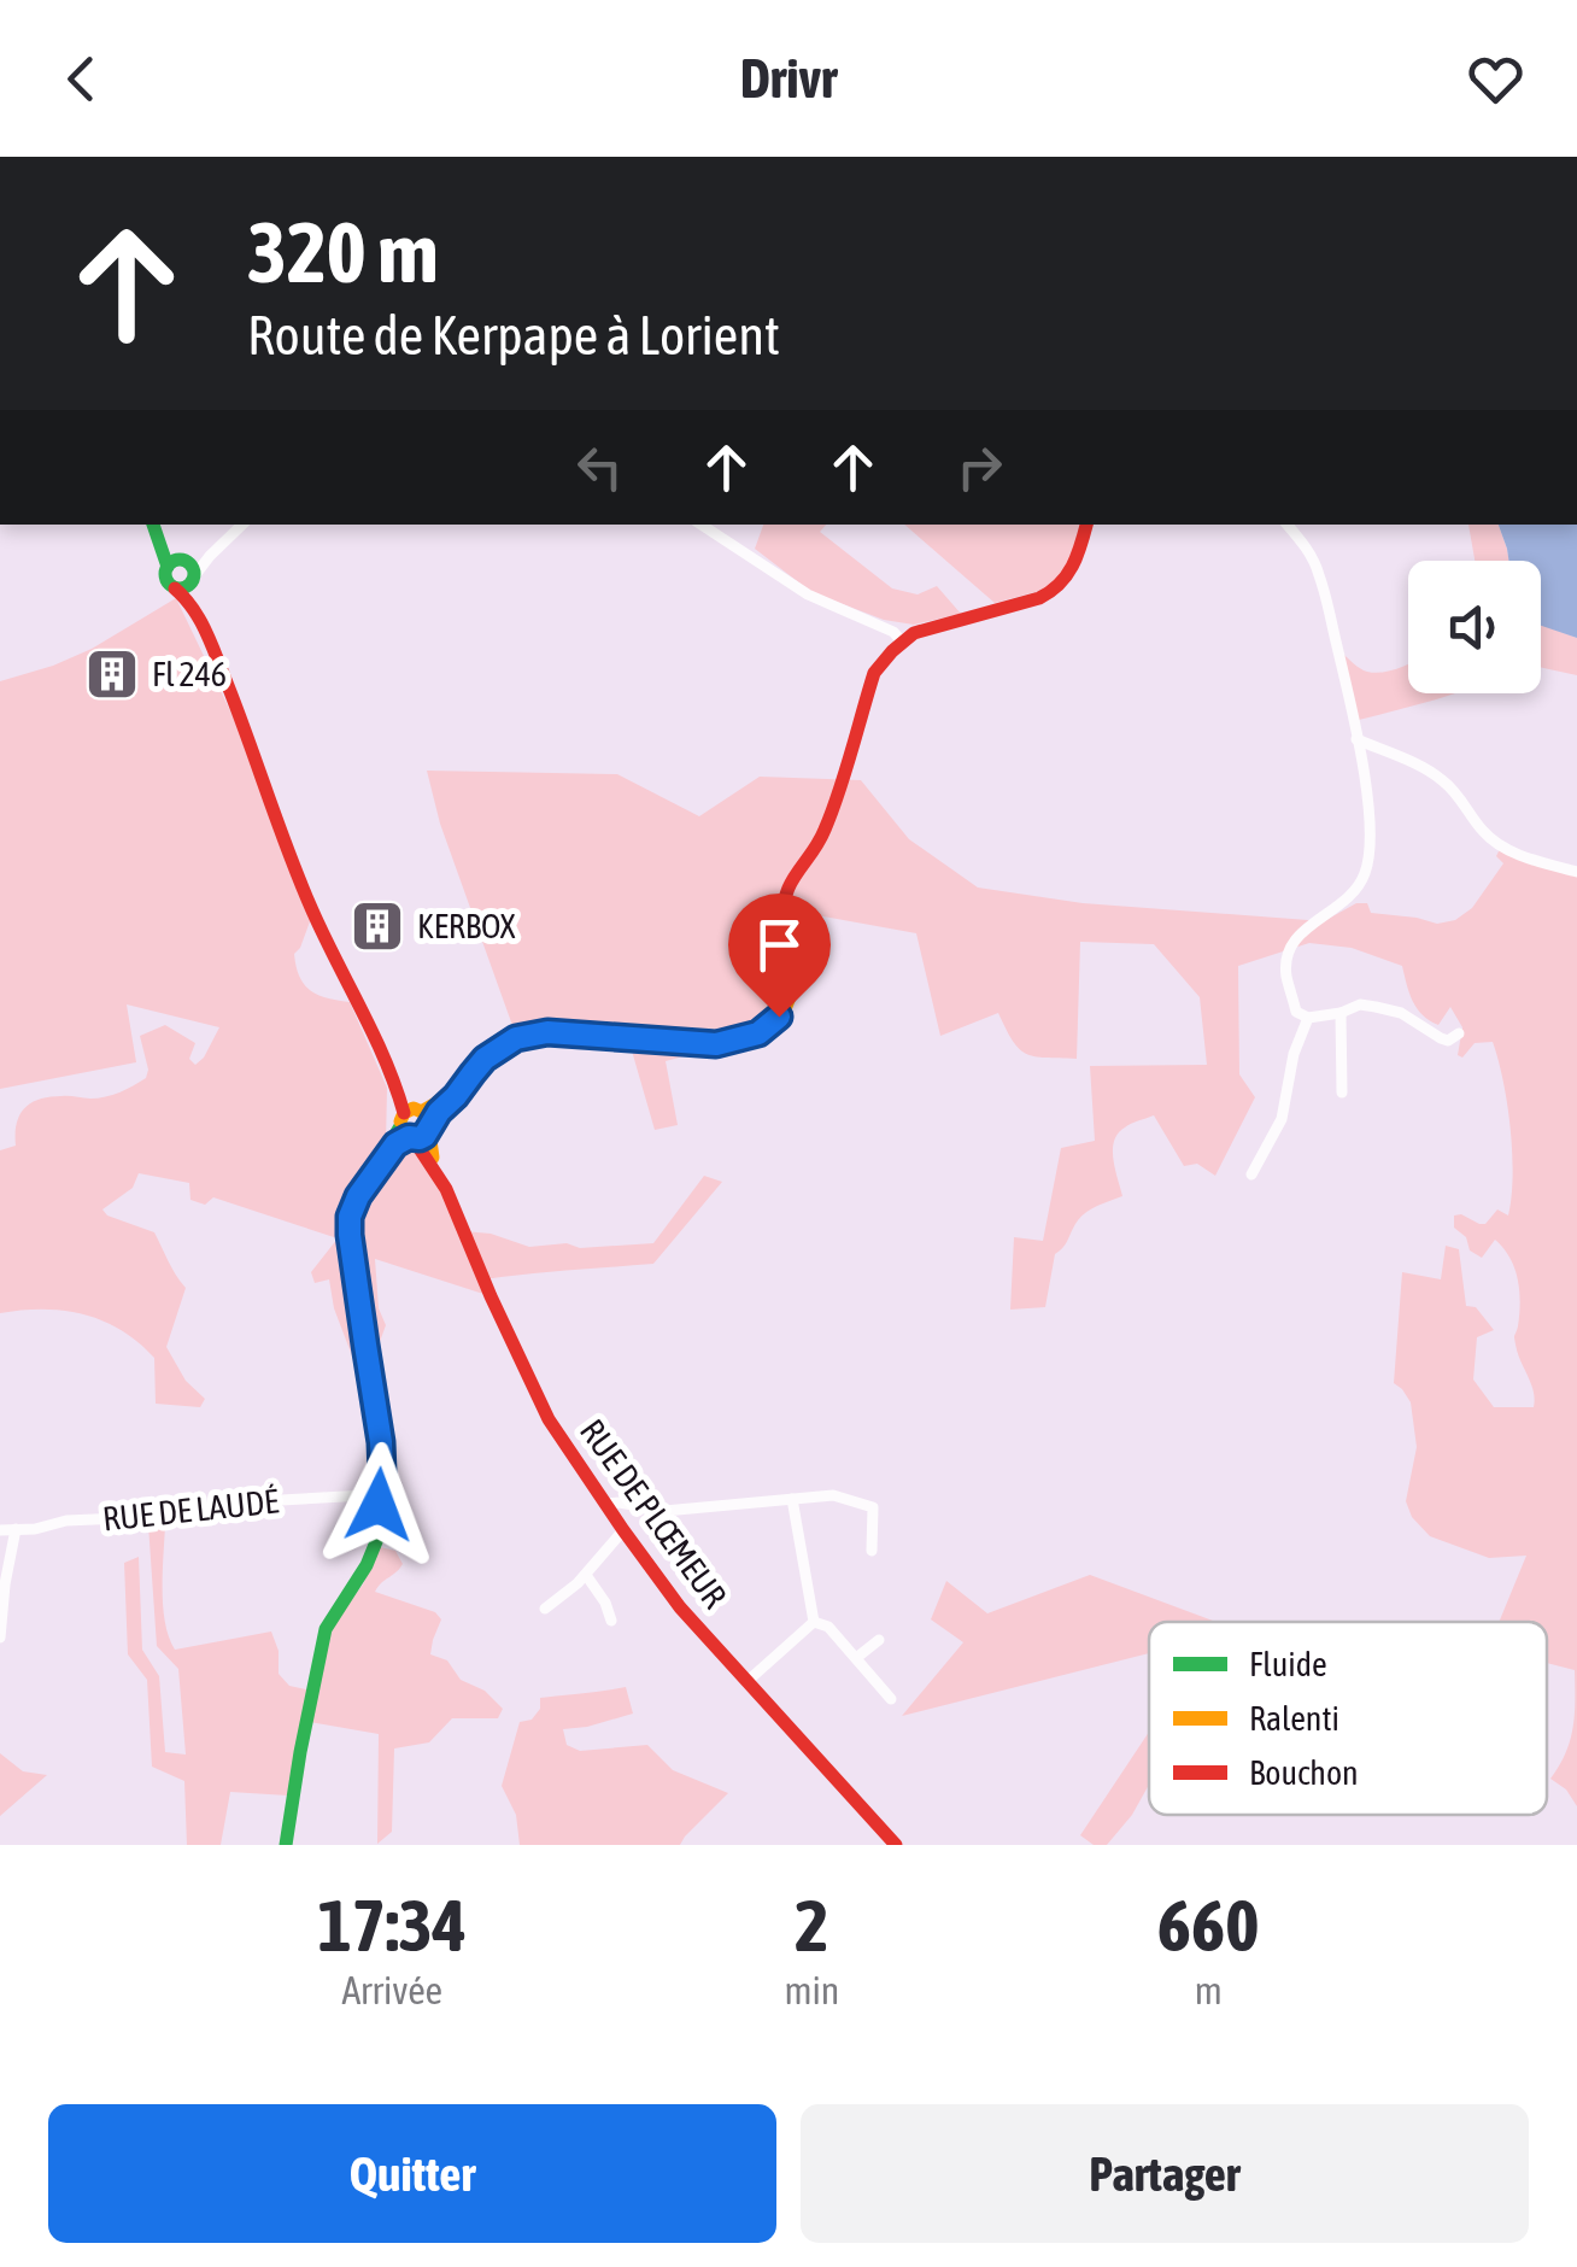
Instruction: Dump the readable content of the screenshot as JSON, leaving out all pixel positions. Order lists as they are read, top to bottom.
{
  "streets": {
    "main road": ["RUE DE PLŒMEUR"],
    "street": ["RUE DE LAUDÉ"]
  },
  "places": {
    "building": ["Fl 246", "KERBOX"]
  },
  "legend": ["Fluide", "Ralenti", "Bouchon"],
  "page": {
    "header": "Drivr",
    "turn": ["320 m", "Route de Kerpape à Lorient"],
    "eta": [
      "17:34",
      "Arrivée",
      "2",
      "min",
      "660",
      "m"
    ],
    "buttons": ["Quitter", "Partager"]
  }
}
